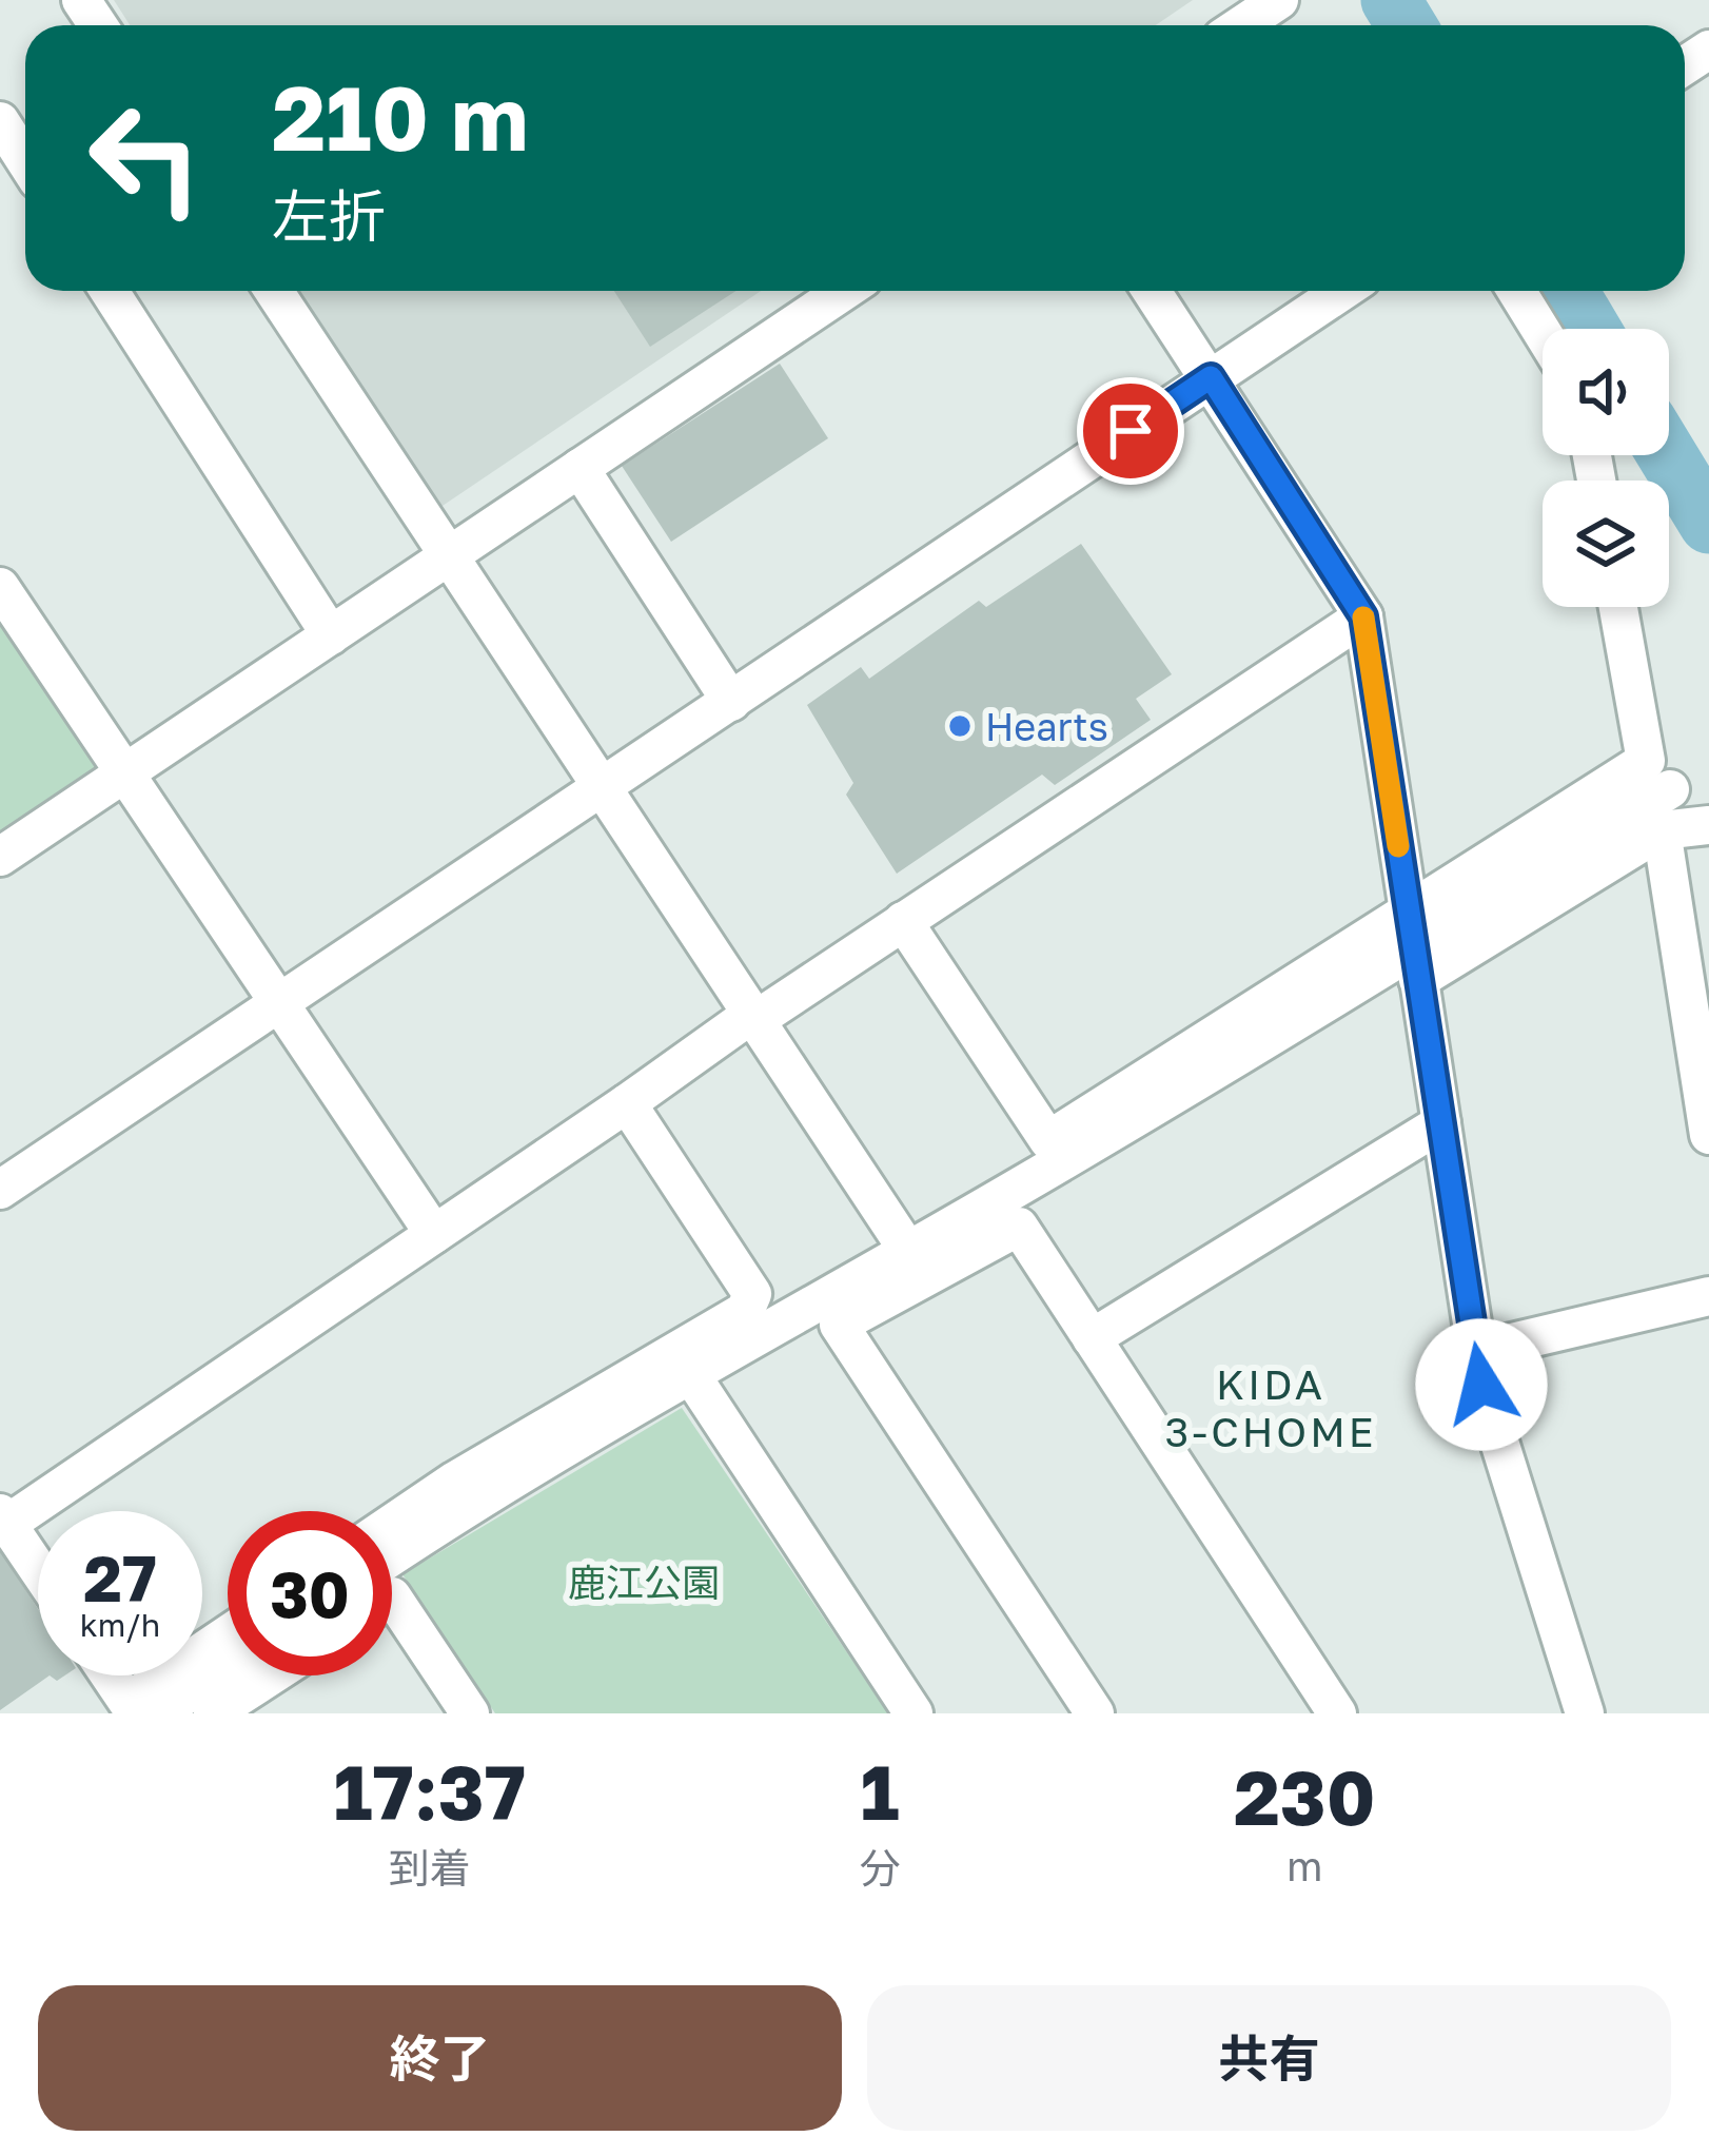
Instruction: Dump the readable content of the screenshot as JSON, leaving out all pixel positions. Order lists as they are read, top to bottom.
{
  "districts": ["KIDA 3-CHOME"],
  "parks": ["鹿江公園"],
  "places": ["Hearts"],
  "page": {
    "turn": ["210 m", "左折"],
    "speed": "27 km/h",
    "limit": "30",
    "eta": [
      "17:37",
      "到着",
      "1",
      "分",
      "230",
      "m"
    ],
    "buttons": ["終了", "共有"]
  }
}
